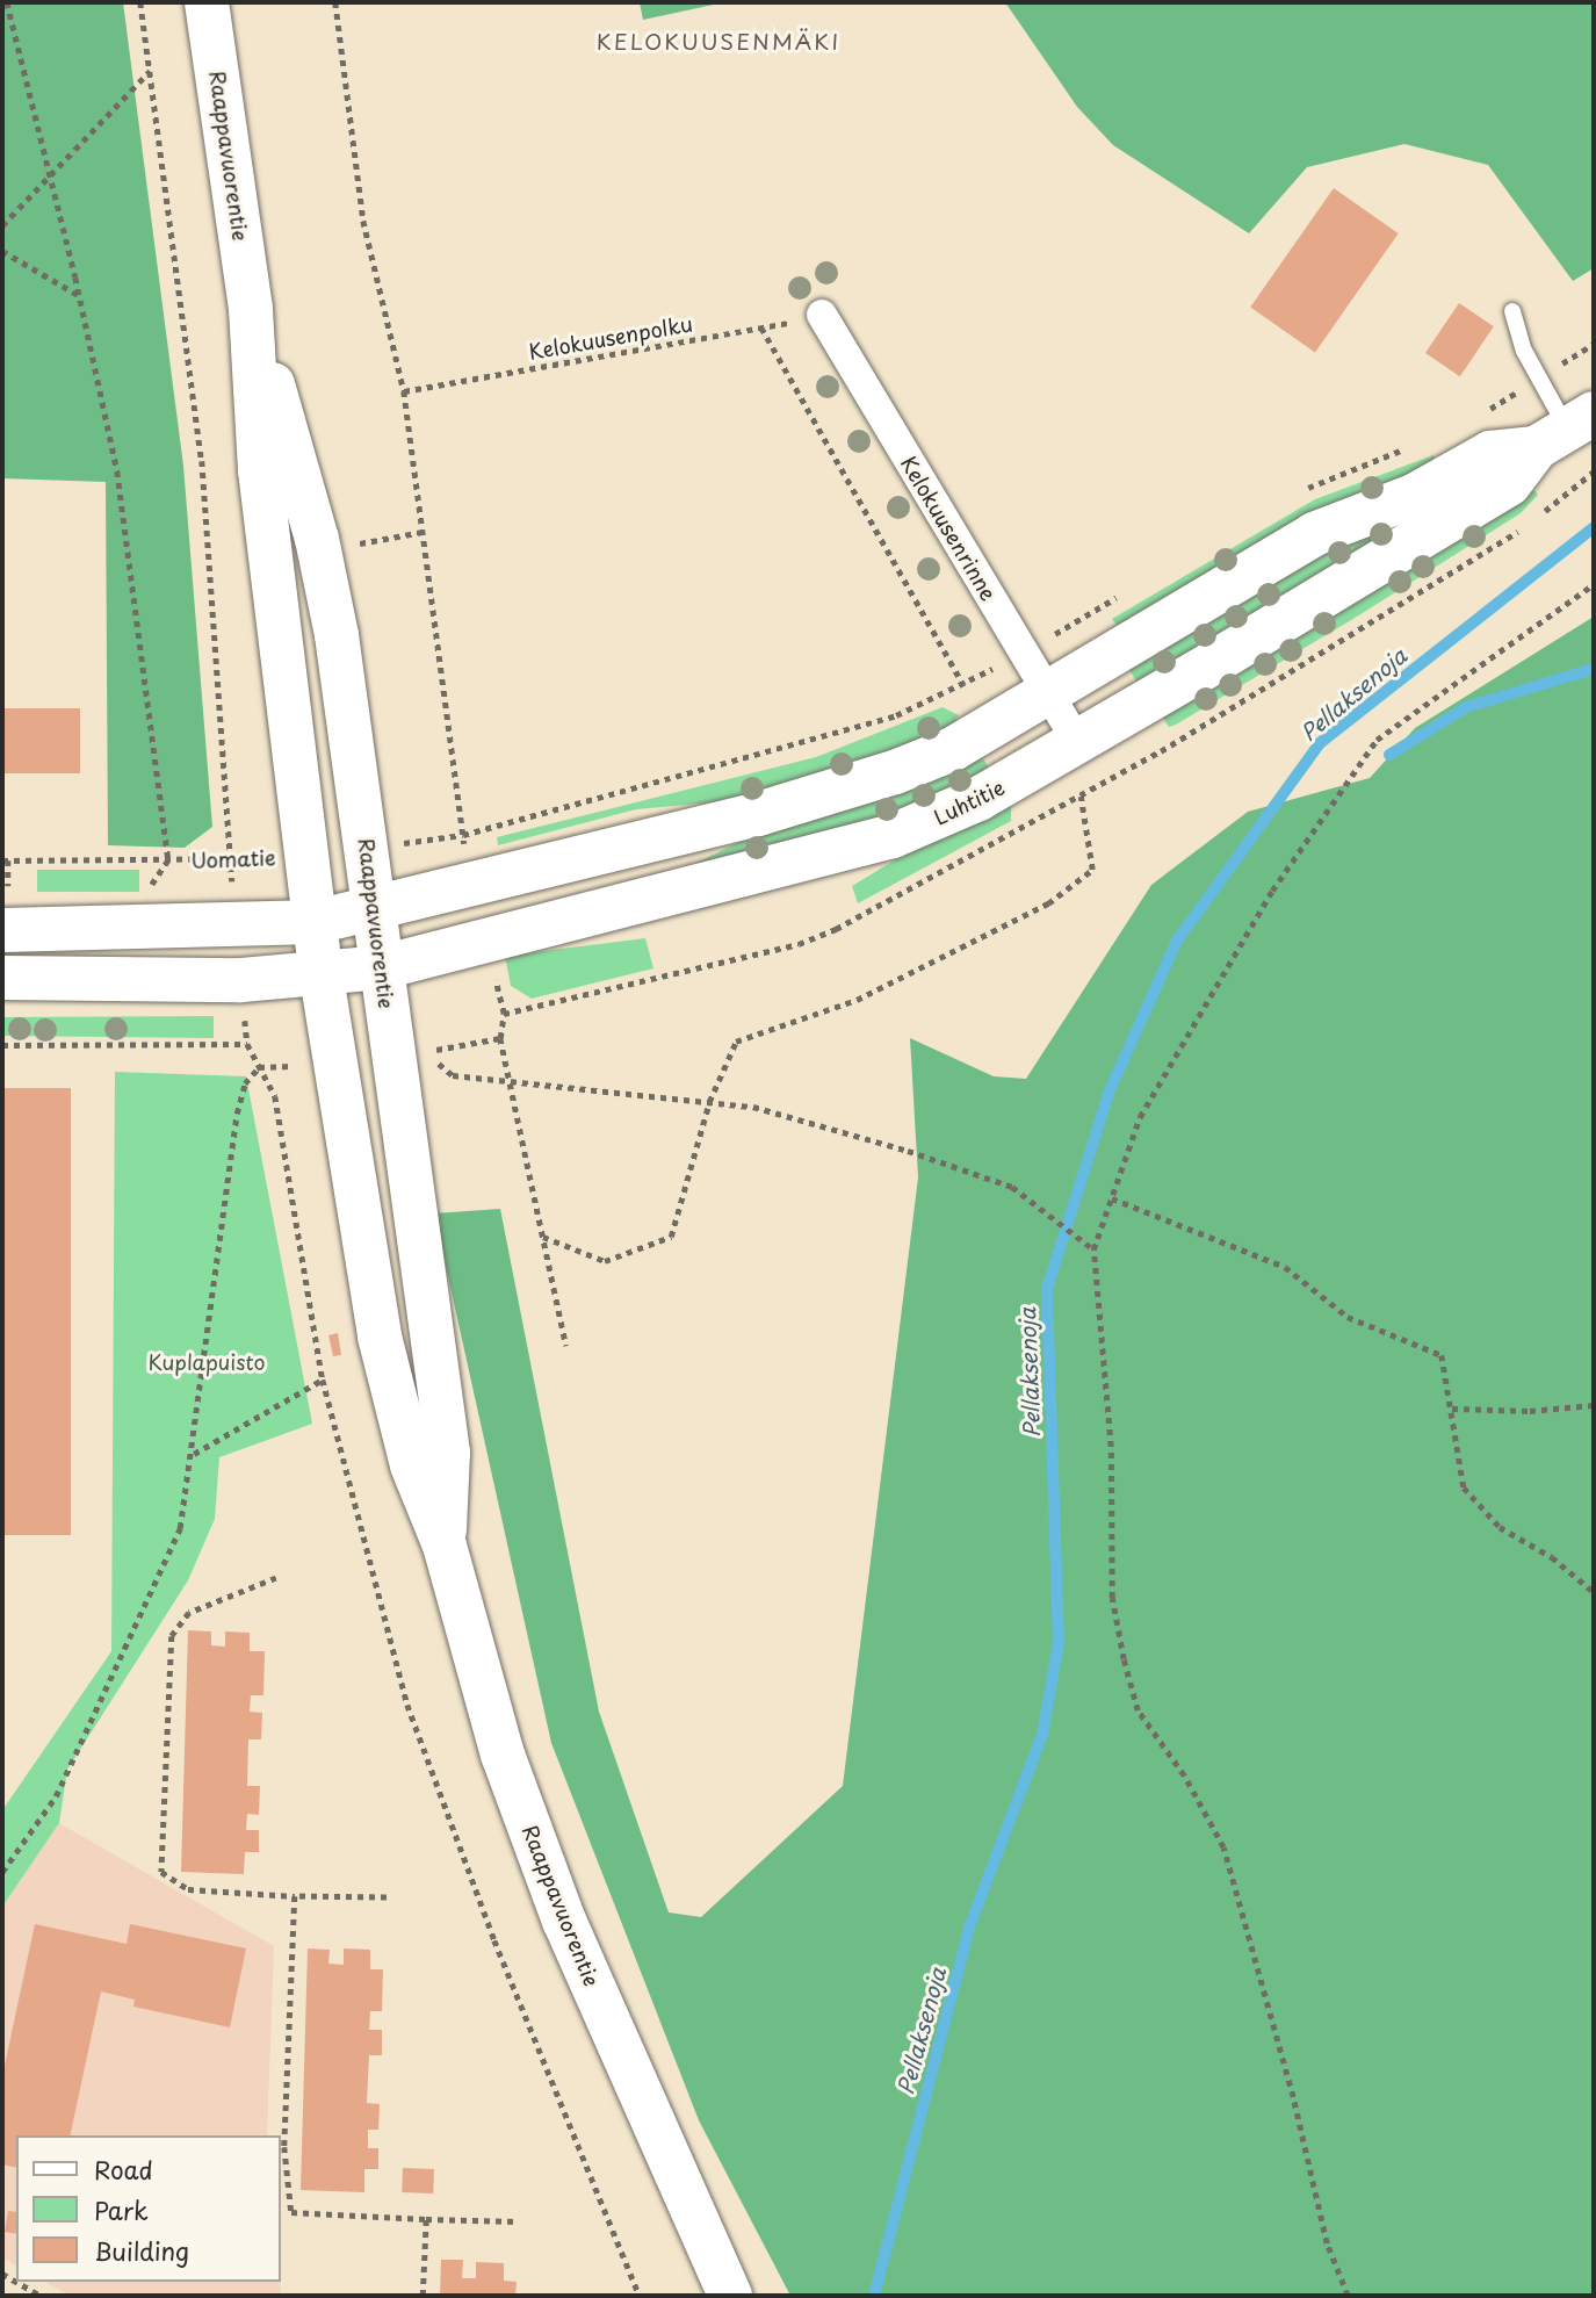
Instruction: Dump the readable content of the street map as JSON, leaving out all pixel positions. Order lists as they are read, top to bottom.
{
  "streets": {
    "main road": ["Raappavuorentie", "Luhtitie"],
    "street": ["Kelokuusenrinne"],
    "path": ["Kelokuusenpolku", "Uomatie"]
  },
  "crossings": [
    ["Raappavuorentie", "Luhtitie"],
    ["Raappavuorentie", "Uomatie"],
    ["Kelokuusenpolku", "Kelokuusenrinne"],
    ["Kelokuusenrinne", "Luhtitie"]
  ],
  "districts": ["KELOKUUSENMÄKI"],
  "water": ["Pellaksenoja"],
  "parks": ["Kuplapuisto"],
  "legend": ["Road", "Park", "Building"]
}
